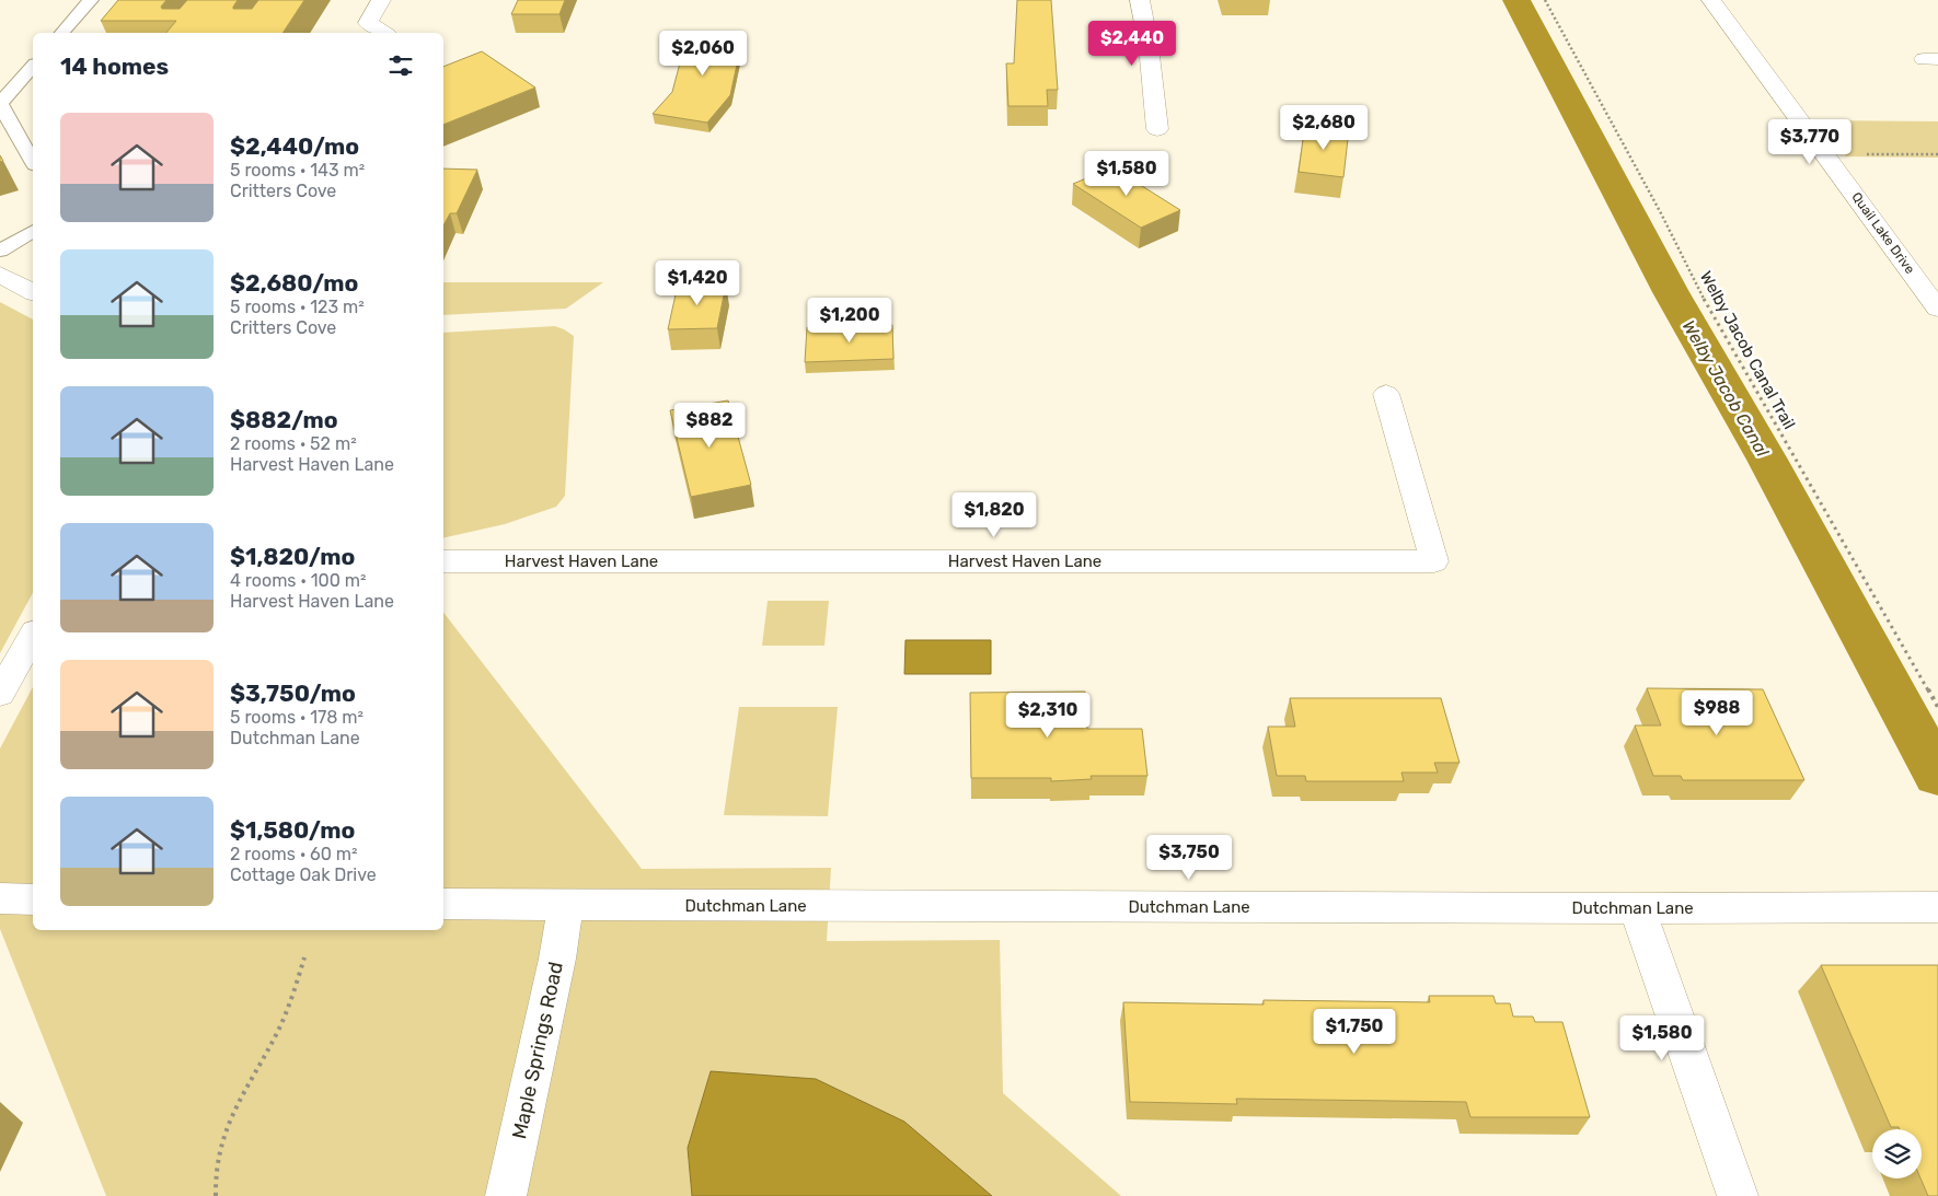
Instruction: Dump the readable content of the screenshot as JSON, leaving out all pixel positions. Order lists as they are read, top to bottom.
{
  "streets": {
    "street": [
      "Quail Lake Drive",
      "Harvest Haven Lane",
      "Dutchman Lane",
      "Maple Springs Road"
    ],
    "path": ["Welby Jacob Canal Trail"]
  },
  "crossings": [
    ["Dutchman Lane", "Maple Springs Road"]
  ],
  "water": ["Welby Jacob Canal"],
  "page": {
    "price": [
      "$2,440",
      "$2,060",
      "$2,680",
      "$3,770",
      "$1,580",
      "$1,420",
      "$1,200",
      "$882",
      "$1,820",
      "$988",
      "$2,310",
      "$3,750",
      "$1,750",
      "$1,580"
    ],
    "heading": "14 homes",
    "list": [
      {
        "name": "$2,440/mo",
        "note": "5 rooms · 143 m² · Critters Cove"
      },
      {
        "name": "$2,680/mo",
        "note": "5 rooms · 123 m² · Critters Cove"
      },
      {
        "name": "$882/mo",
        "note": "2 rooms · 52 m² · Harvest Haven Lane"
      },
      {
        "name": "$1,820/mo",
        "note": "4 rooms · 100 m² · Harvest Haven Lane"
      },
      {
        "name": "$3,750/mo",
        "note": "5 rooms · 178 m² · Dutchman Lane"
      },
      {
        "name": "$1,580/mo",
        "note": "2 rooms · 60 m² · Cottage Oak Drive"
      }
    ]
  }
}
